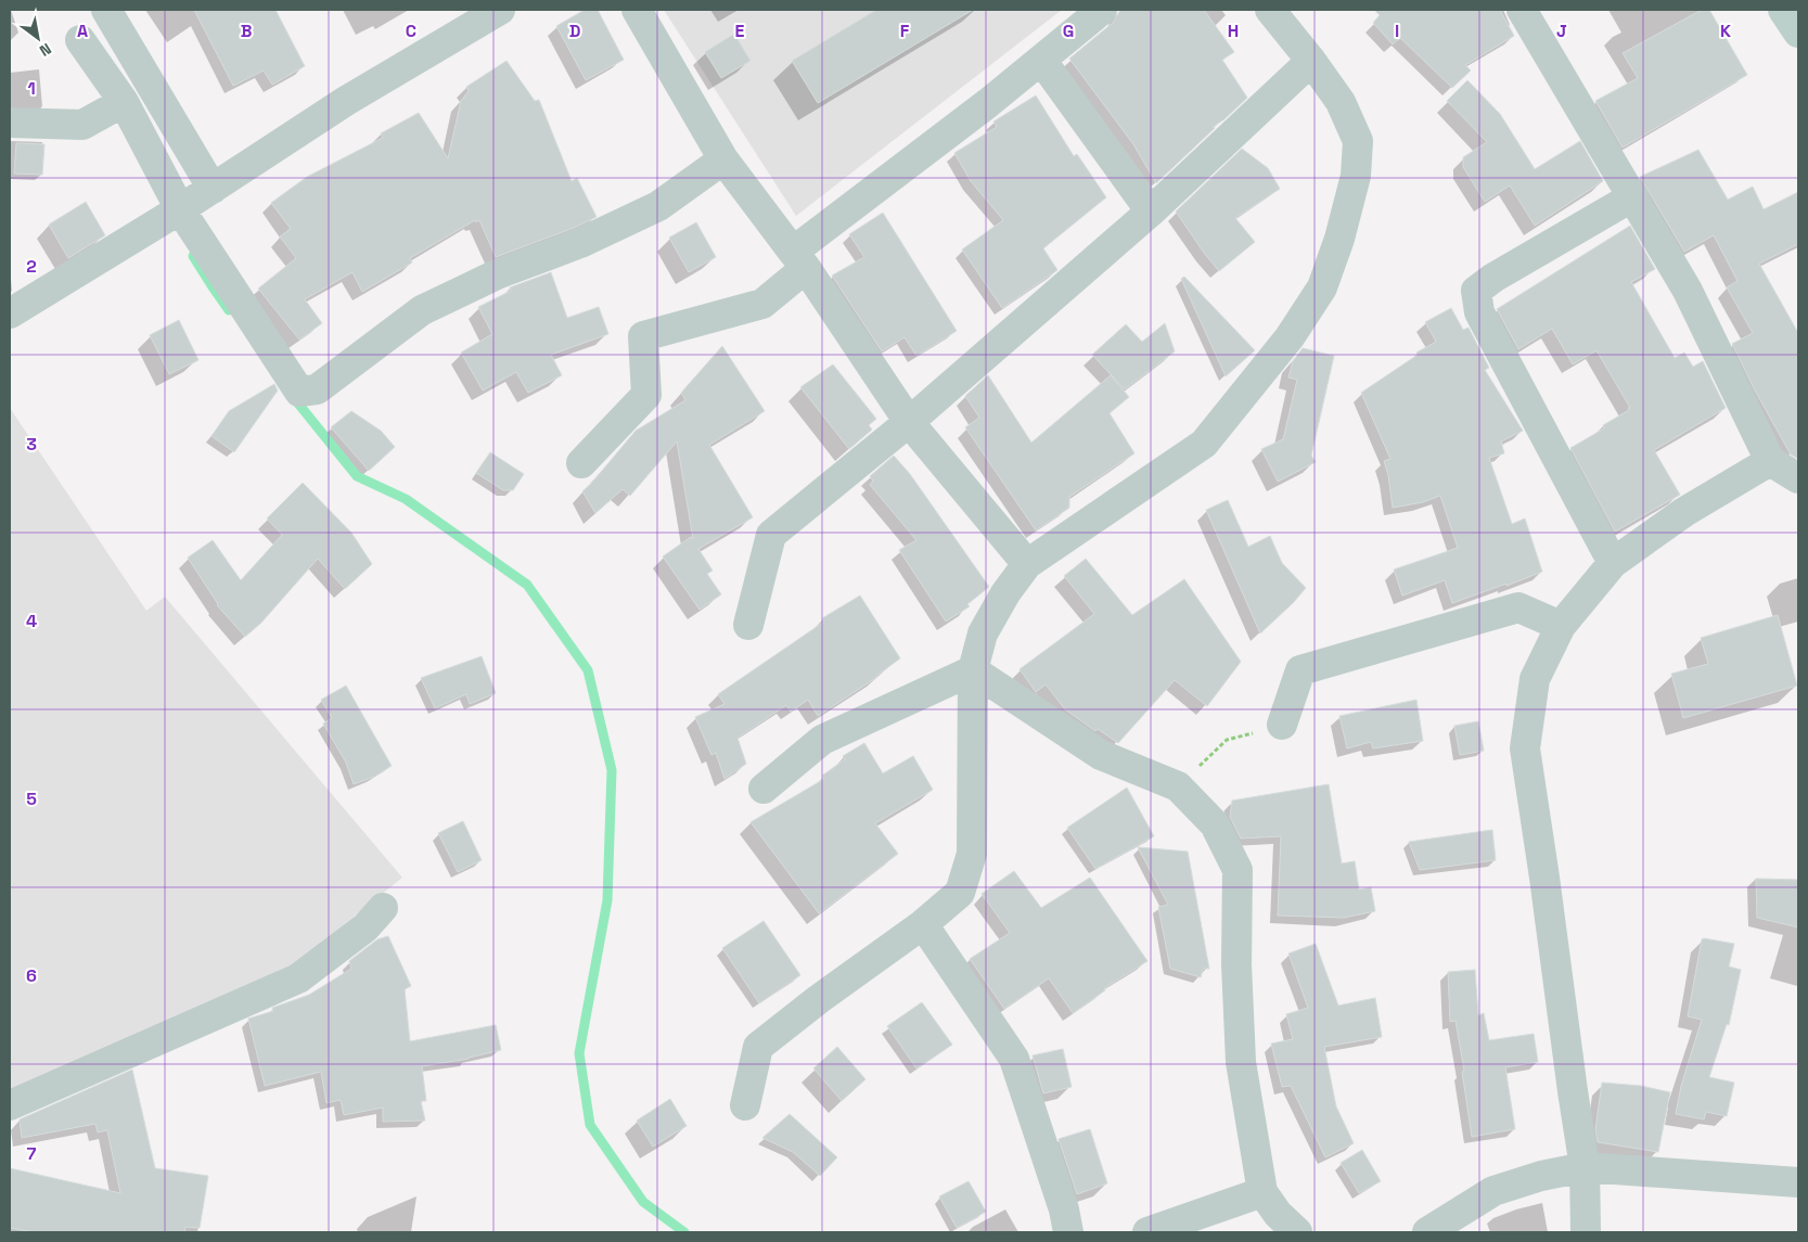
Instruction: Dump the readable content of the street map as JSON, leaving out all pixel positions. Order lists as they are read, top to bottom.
{
  "north": "bottom right",
  "grid": {
    "columns": [
      "A",
      "B",
      "C",
      "D",
      "E",
      "F",
      "G",
      "H",
      "I",
      "J",
      "K"
    ],
    "rows": [
      "1",
      "2",
      "3",
      "4",
      "5",
      "6",
      "7"
    ]
  }
}
